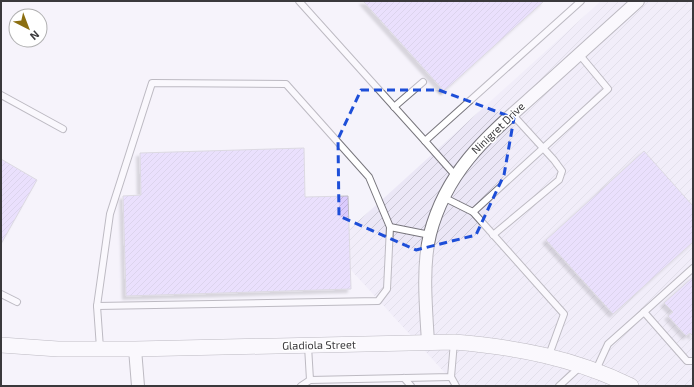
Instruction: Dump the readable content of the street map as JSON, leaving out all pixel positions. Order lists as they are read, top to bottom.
{
  "streets": {
    "street": ["Ninigret Drive", "Gladiola Street"]
  },
  "crossings": [
    ["Ninigret Drive", "Gladiola Street"]
  ],
  "north": "bottom right"
}
